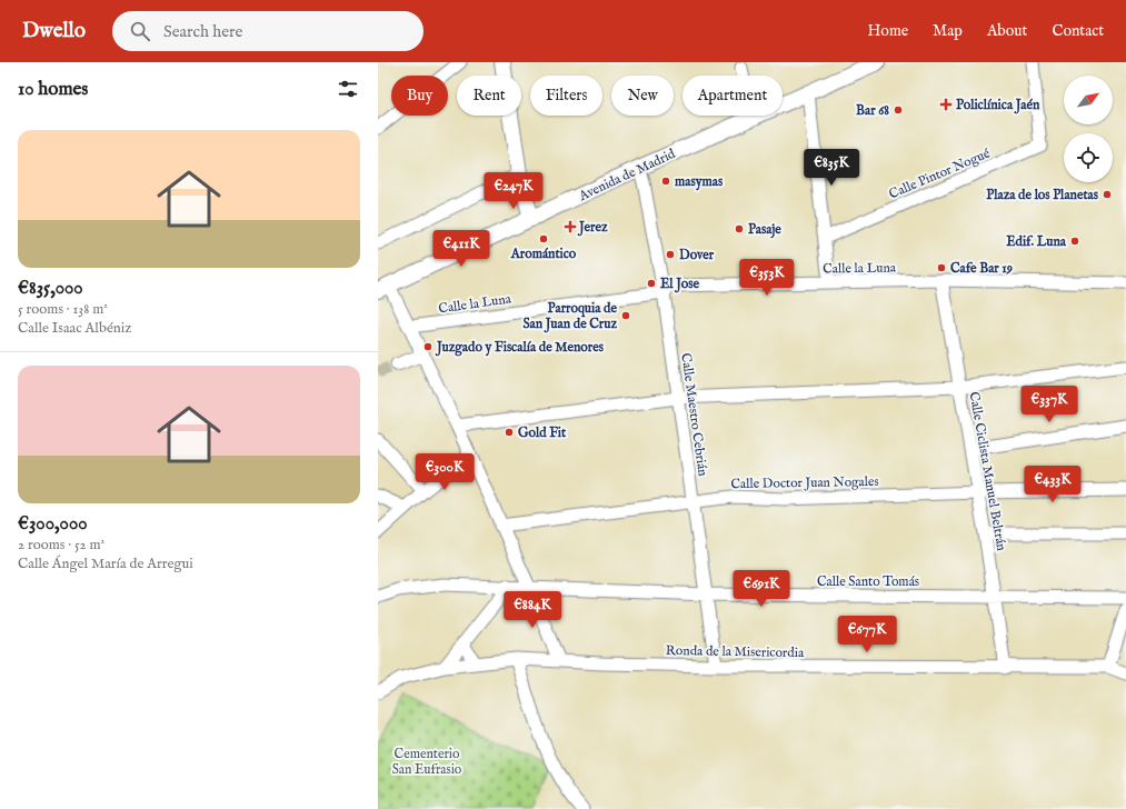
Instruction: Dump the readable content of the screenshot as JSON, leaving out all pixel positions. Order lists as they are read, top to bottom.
{
  "streets": {
    "street": [
      "Calle Pintor Nogué",
      "Avenida de Madrid",
      "Calle la Luna",
      "Calle Maestro Cebrián",
      "Calle Ciclista Manuel Beltrán",
      "Calle Doctor Juan Nogales",
      "Calle Santo Tomás",
      "Ronda de la Misericordia"
    ]
  },
  "crossings": [
    ["Avenida de Madrid", "Calle Maestro Cebrián"],
    ["Calle la Luna", "Calle Maestro Cebrián"],
    ["Calle la Luna", "Calle Ciclista Manuel Beltrán"],
    ["Calle Maestro Cebrián", "Calle Doctor Juan Nogales"],
    ["Calle Maestro Cebrián", "Calle Santo Tomás"],
    ["Calle Maestro Cebrián", "Ronda de la Misericordia"],
    ["Calle Ciclista Manuel Beltrán", "Calle Doctor Juan Nogales"],
    ["Calle Ciclista Manuel Beltrán", "Calle Santo Tomás"],
    ["Calle Ciclista Manuel Beltrán", "Ronda de la Misericordia"]
  ],
  "parks": ["Cementerio San Eufrasio"],
  "places": {
    "health": ["Policlínica Jaén", "Jerez"],
    "other": [
      "Bar 68",
      "masymas",
      "Plaza de los Planetas",
      "Pasaje",
      "Aromántico",
      "Edif. Luna",
      "Dover",
      "Cafe Bar 19",
      "El Jose",
      "Parroquia de San Juan de Cruz",
      "Juzgado y Fiscalía de Menores",
      "Gold Fit"
    ]
  },
  "north": "top right",
  "page": {
    "header": "Dwello",
    "search": "Search here",
    "nav": [
      "Home",
      "Map",
      "About",
      "Contact"
    ],
    "heading": "10 homes",
    "chip": [
      "Buy",
      "Rent",
      "Filters",
      "New",
      "Apartment"
    ],
    "list": [
      {
        "name": "€835,000",
        "note": "5 rooms · 138 m² · Calle Isaac Albéniz"
      },
      {
        "name": "€300,000",
        "note": "2 rooms · 52 m² · Calle Ángel María de Arregui"
      }
    ],
    "price": [
      "€835K",
      "€247K",
      "€411K",
      "€353K",
      "€337K",
      "€300K",
      "€433K",
      "€691K",
      "€884K",
      "€677K"
    ]
  }
}
